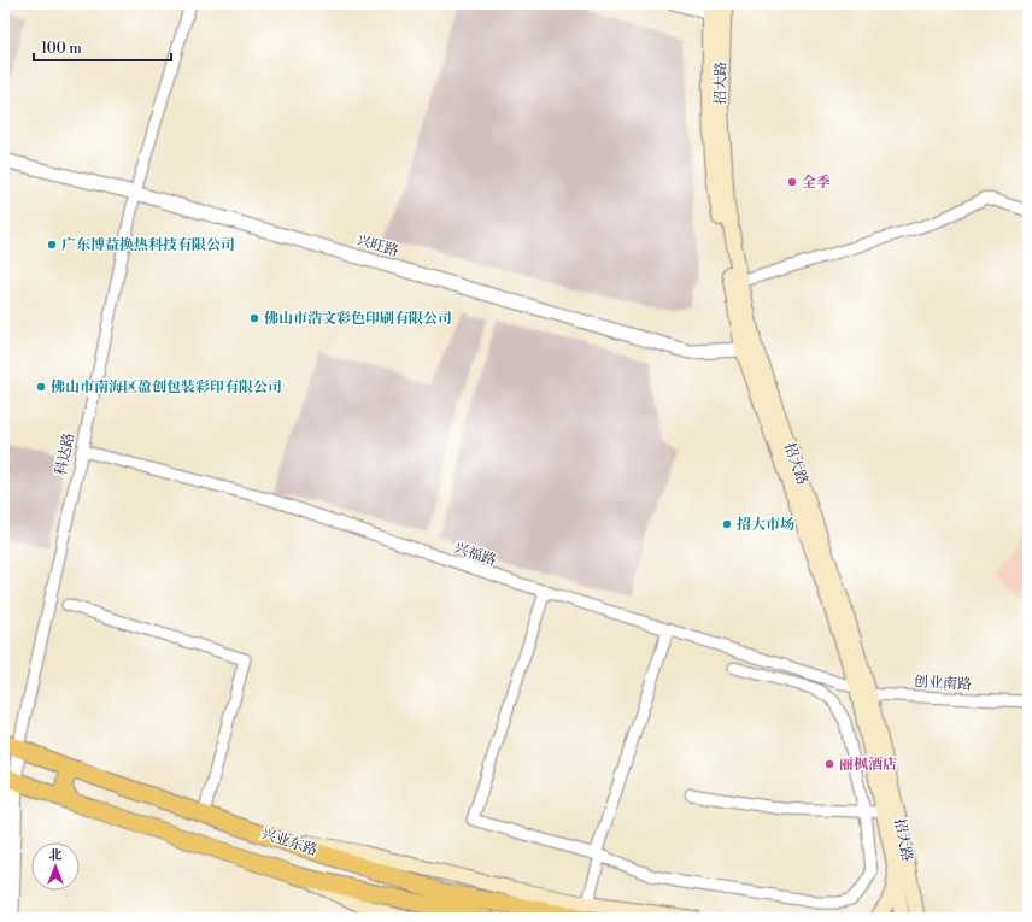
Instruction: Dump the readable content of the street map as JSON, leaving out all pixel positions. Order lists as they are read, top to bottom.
{
  "streets": {
    "main road": ["招大路", "兴业东路"],
    "street": [
      "兴旺路",
      "科达路",
      "兴福路",
      "创业南路"
    ]
  },
  "crossings": [
    ["招大路", "兴旺路"],
    ["招大路", "兴福路"],
    ["招大路", "创业南路"],
    ["兴旺路", "科达路"],
    ["科达路", "兴福路"],
    ["科达路", "兴业东路"],
    ["兴福路", "创业南路"]
  ],
  "places": [
    "全季",
    "广东博益换热科技有限公司",
    "佛山市浩文彩色印刷有限公司",
    "佛山市南海区盈创包装彩印有限公司",
    "招大市场",
    "丽枫酒店"
  ],
  "scale_bar": "100 m",
  "north": "top"
}
